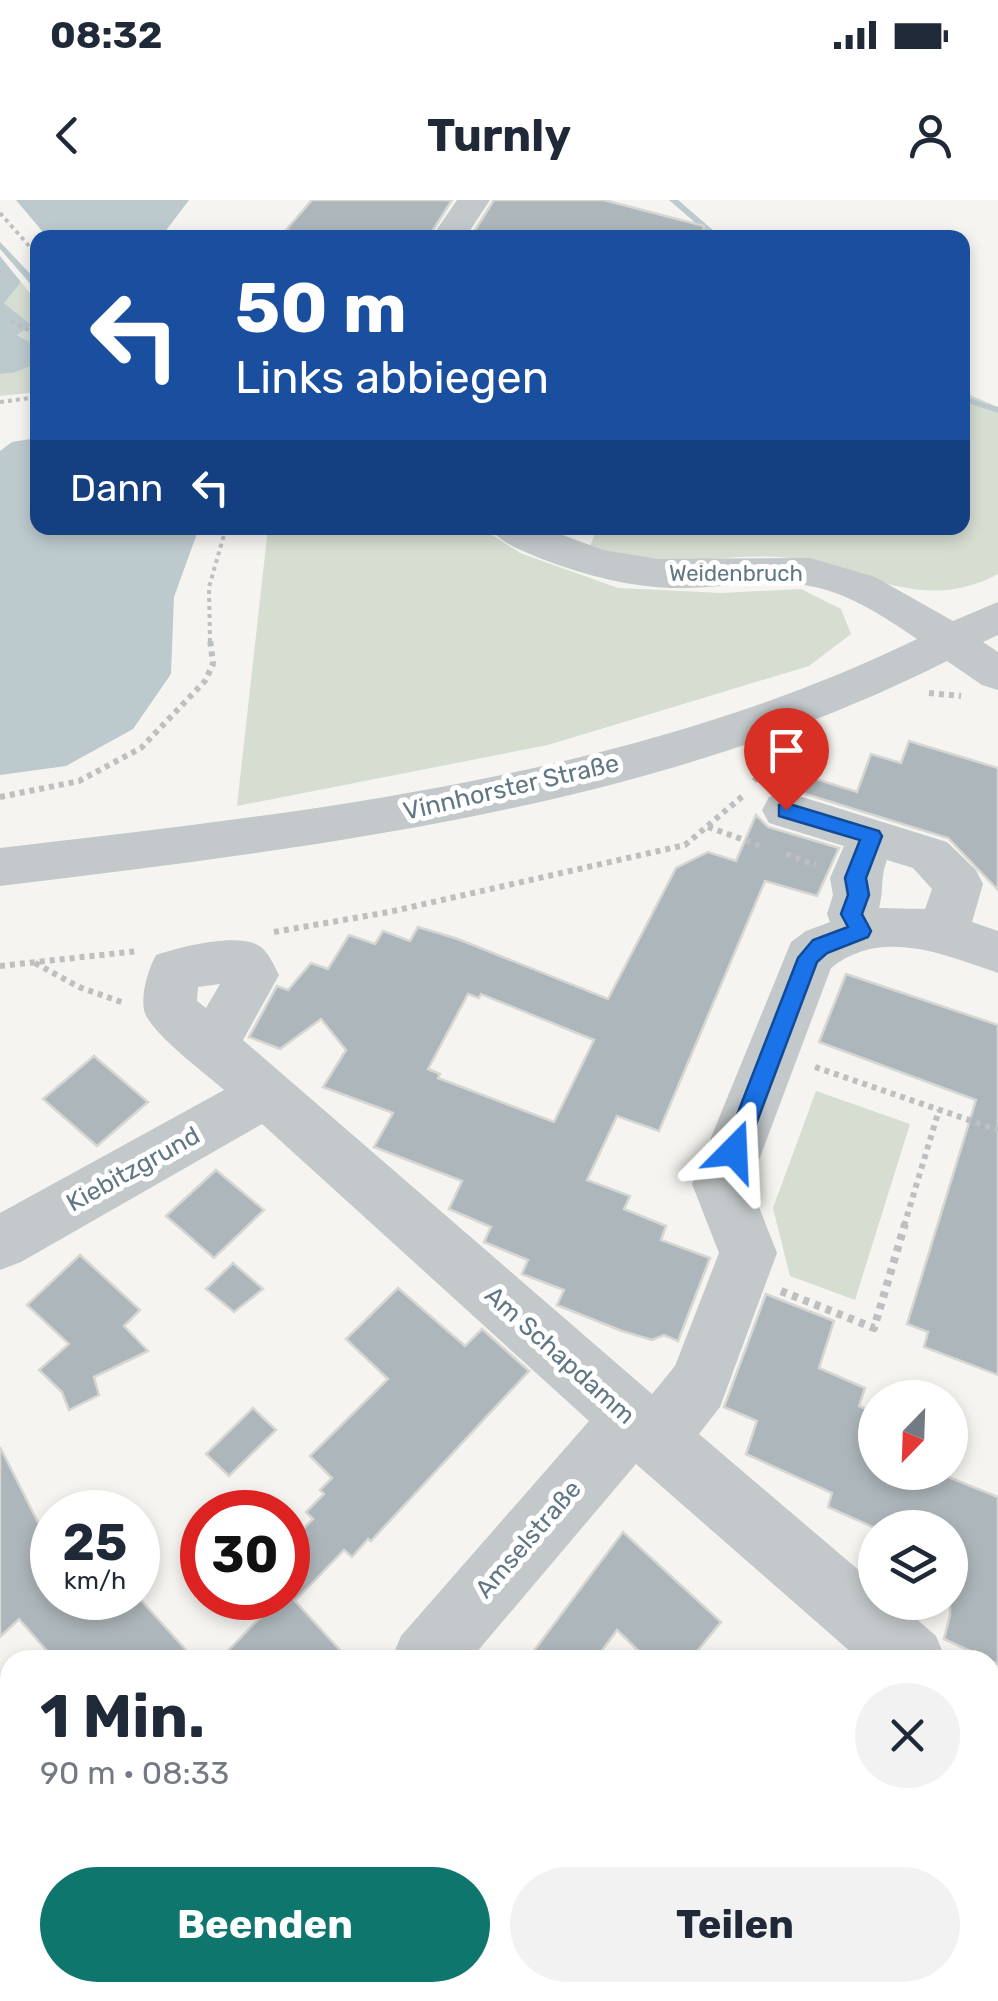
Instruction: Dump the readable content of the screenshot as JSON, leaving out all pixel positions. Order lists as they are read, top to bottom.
{
  "streets": {
    "street": [
      "Weidenbruch",
      "Vinnhorster Straße",
      "Kiebitzgrund",
      "Am Schapdamm",
      "Amselstraße"
    ]
  },
  "crossings": [
    ["Weidenbruch", "Vinnhorster Straße"],
    ["Kiebitzgrund", "Am Schapdamm"],
    ["Am Schapdamm", "Amselstraße"]
  ],
  "north": "bottom left",
  "page": {
    "status": "08:32",
    "header": "Turnly",
    "turn": ["50 m", "Links abbiegen"],
    "then": "Dann",
    "speed": "25 km/h",
    "limit": "30",
    "heading": ["1 Min.", "90 m · 08:33"],
    "buttons": ["Beenden", "Teilen"]
  }
}
